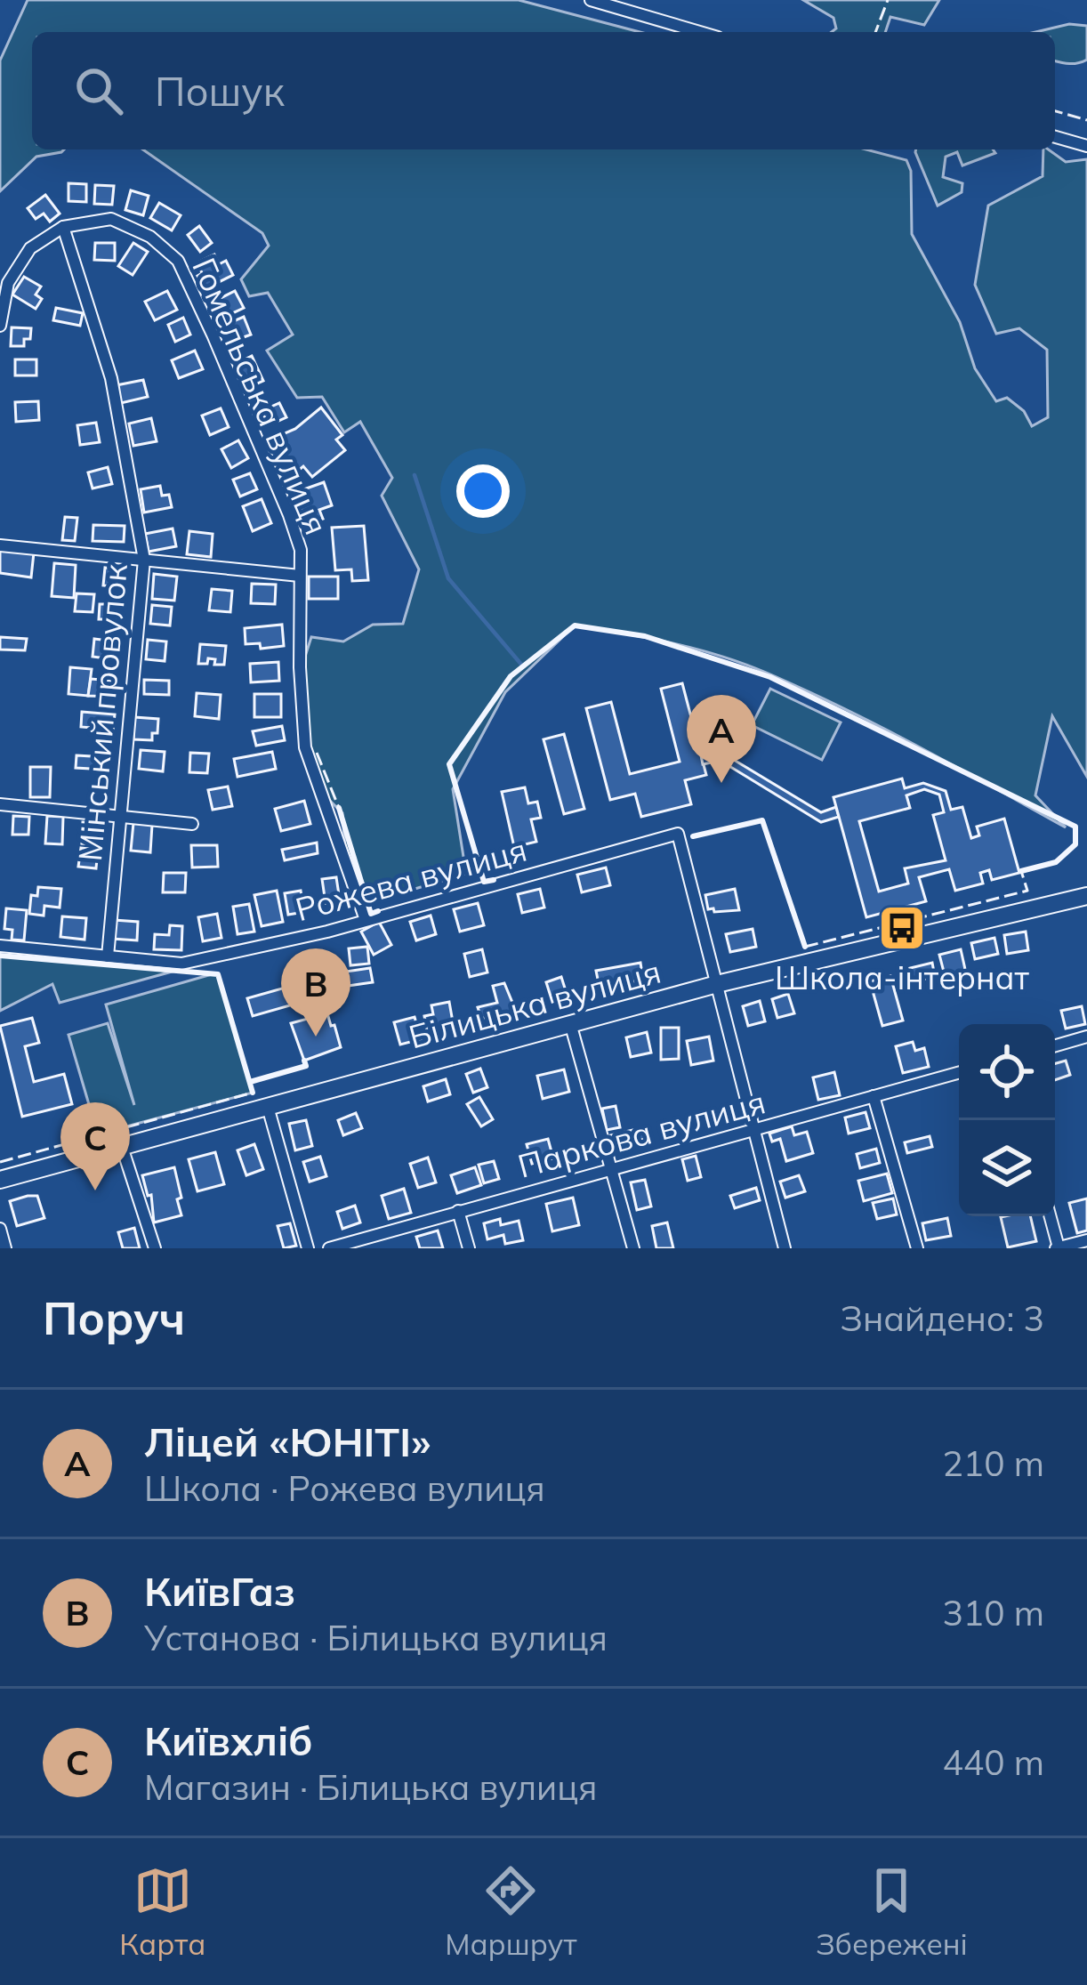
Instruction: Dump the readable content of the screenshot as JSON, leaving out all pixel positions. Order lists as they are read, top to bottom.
{
  "streets": {
    "main road": ["Білицька вулиця"],
    "street": [
      "Гомельська вулиця",
      "Мінський провулок",
      "Рожева вулиця",
      "Паркова вулиця"
    ]
  },
  "crossings": [
    ["Гомельська вулиця", "Мінський провулок"],
    ["Гомельська вулиця", "Рожева вулиця"],
    ["Мінський провулок", "Рожева вулиця"],
    ["Рожева вулиця", "Білицька вулиця"]
  ],
  "places": {
    "bus stop": ["Школа-інтернат"]
  },
  "page": {
    "search": "Пошук",
    "pins": ["A", "B", "C"],
    "heading": ["Поруч", "Знайдено: 3"],
    "list": [
      {
        "mark": "A",
        "name": "Ліцей «ЮНІТІ»",
        "note": "Школа · Рожева вулиця",
        "value": "210 m"
      },
      {
        "mark": "B",
        "name": "КиївГаз",
        "note": "Установа · Білицька вулиця",
        "value": "310 m"
      },
      {
        "mark": "C",
        "name": "Київхліб",
        "note": "Магазин · Білицька вулиця",
        "value": "440 m"
      }
    ],
    "nav": ["Карта", "Маршрут", "Збережені"]
  }
}
